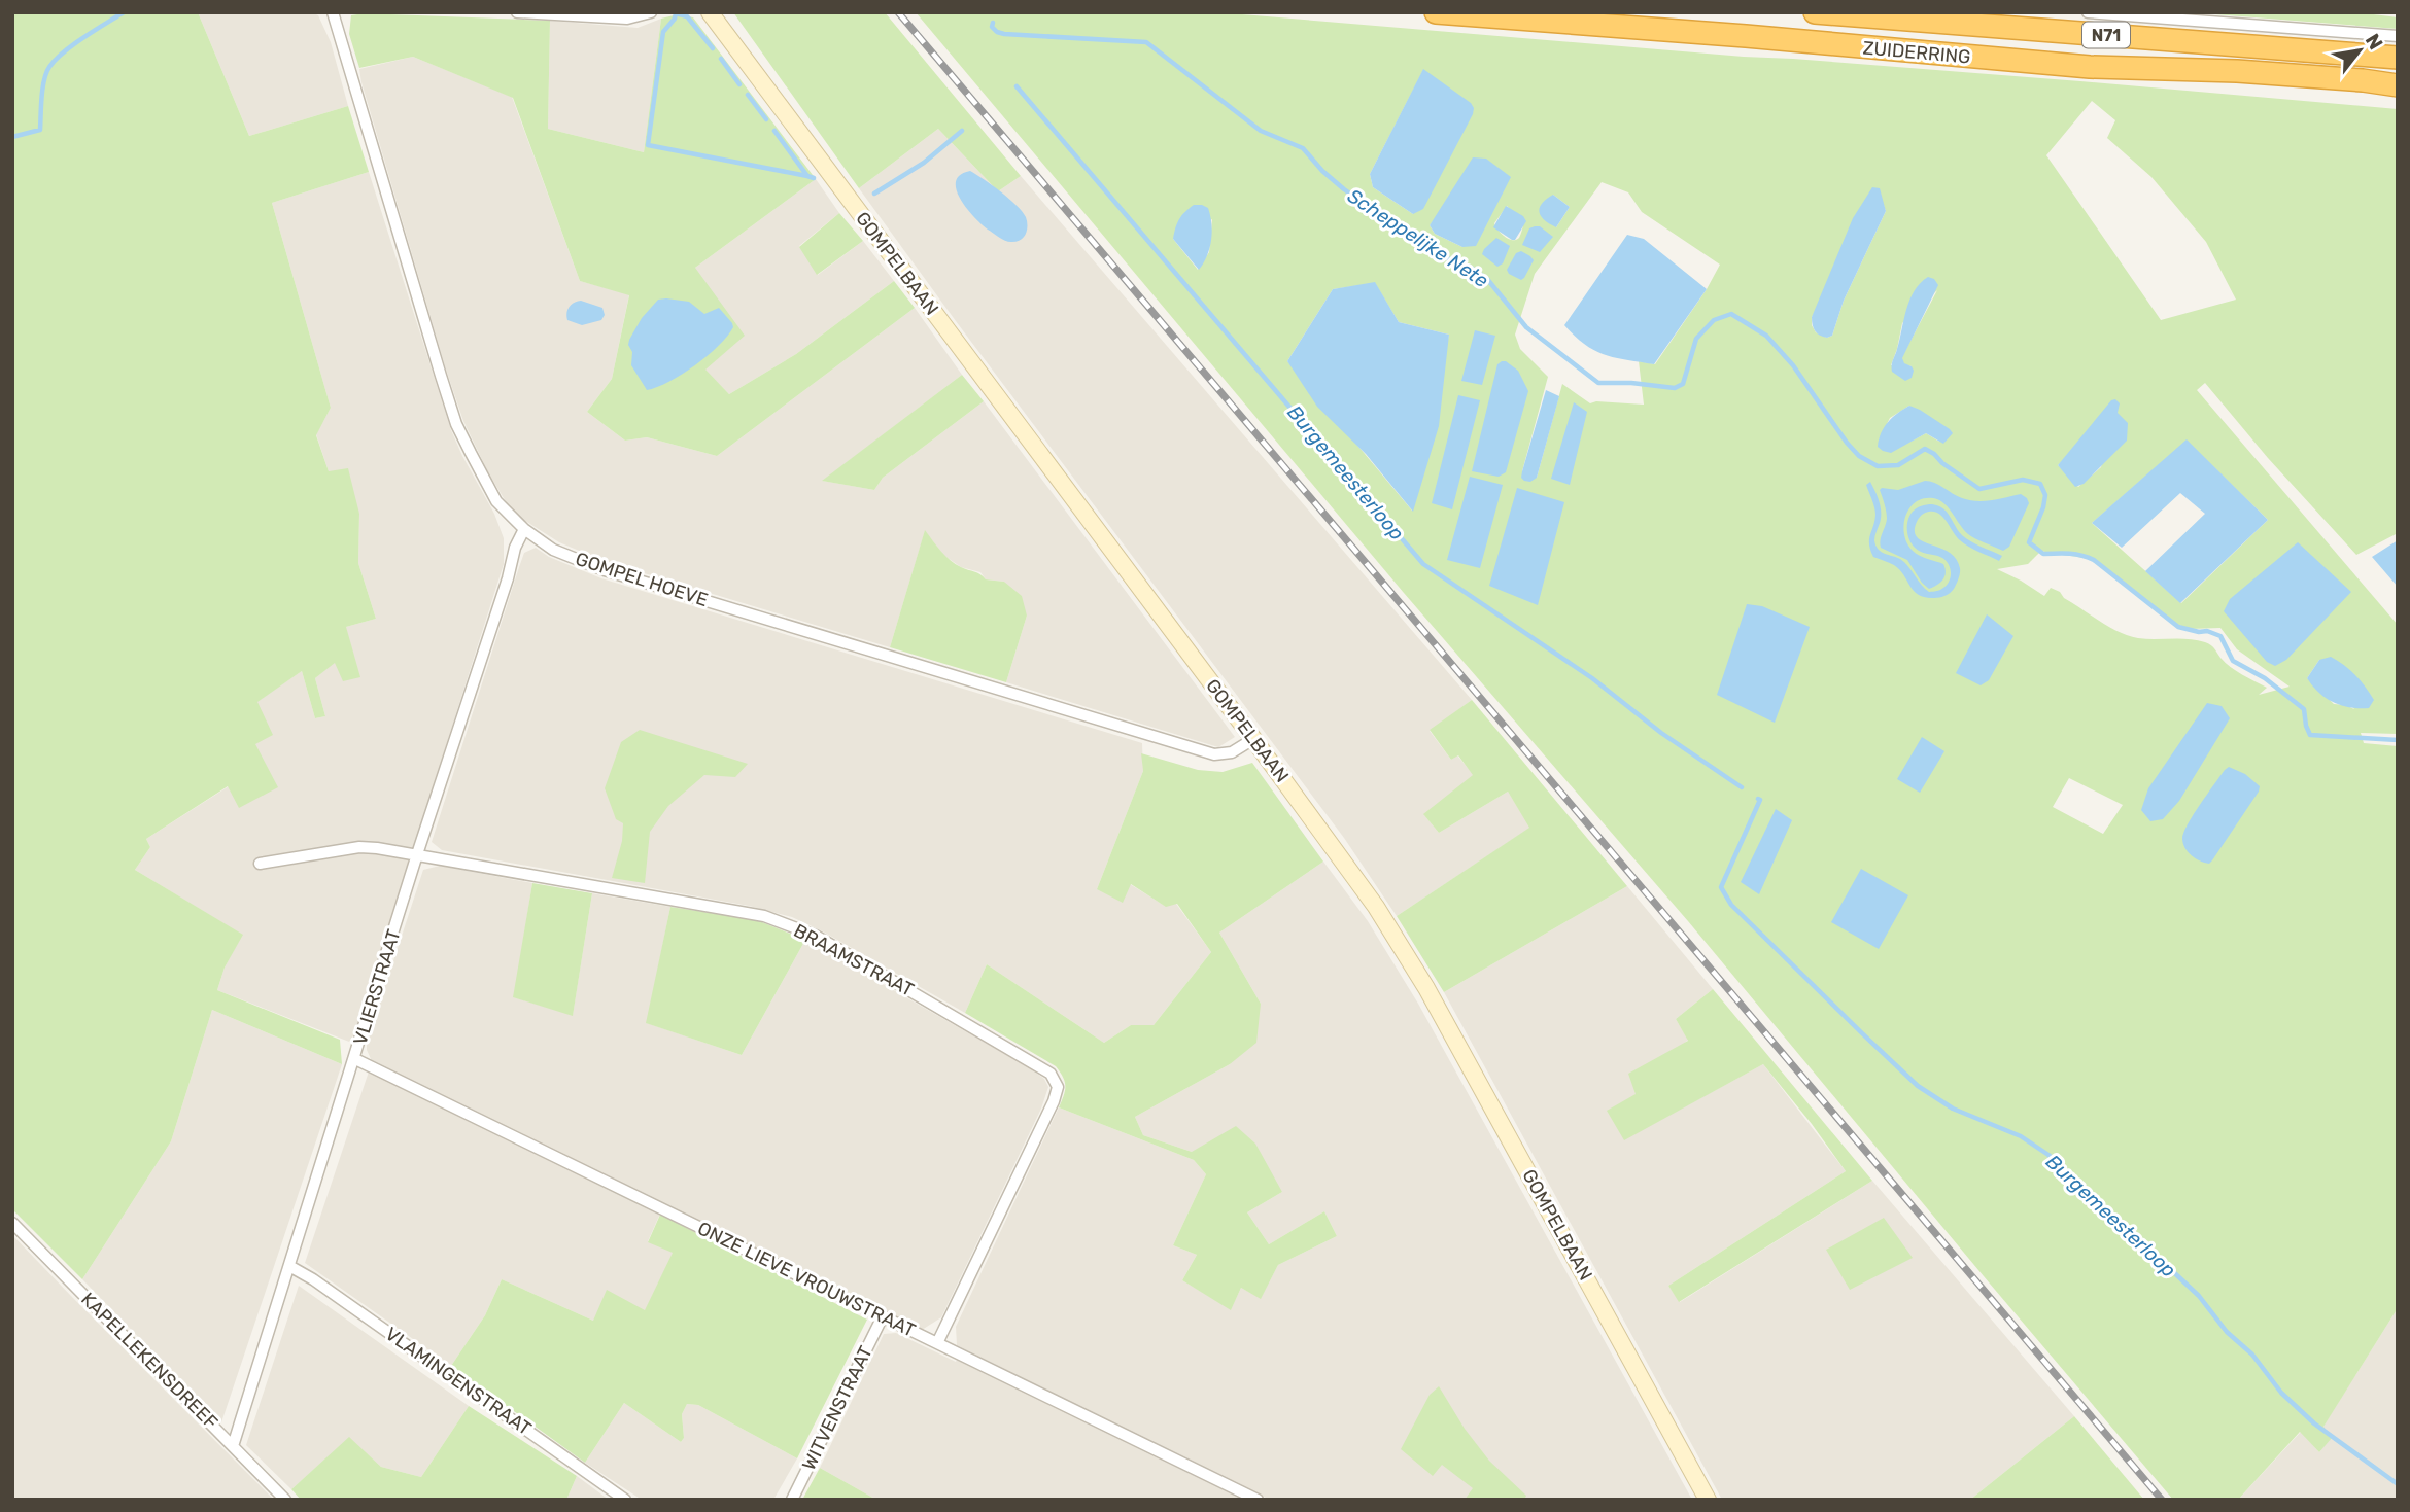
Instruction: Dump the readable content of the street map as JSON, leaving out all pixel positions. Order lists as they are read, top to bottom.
{
  "streets": {
    "highway": ["N71", "ZUIDERRING"],
    "street": [
      "GOMPELBAAN",
      "GOMPEL HOEVE",
      "BRAAMSTRAAT",
      "VLIERSTRAAT",
      "ONZE LIEVE VROUWSTRAAT",
      "KAPELLEKENSDREEF",
      "VLAMINGENSTRAAT",
      "WITVENSTRAAT"
    ]
  },
  "crossings": [
    ["GOMPELBAAN", "GOMPEL HOEVE"],
    ["GOMPEL HOEVE", "VLIERSTRAAT"],
    ["BRAAMSTRAAT", "VLIERSTRAAT"],
    ["BRAAMSTRAAT", "ONZE LIEVE VROUWSTRAAT"],
    ["VLIERSTRAAT", "ONZE LIEVE VROUWSTRAAT"],
    ["VLIERSTRAAT", "KAPELLEKENSDREEF"],
    ["VLIERSTRAAT", "VLAMINGENSTRAAT"],
    ["ONZE LIEVE VROUWSTRAAT", "WITVENSTRAAT"]
  ],
  "water": ["Scheppelijke Nete", "Burgemeesterloop"],
  "north": "top right"
}
